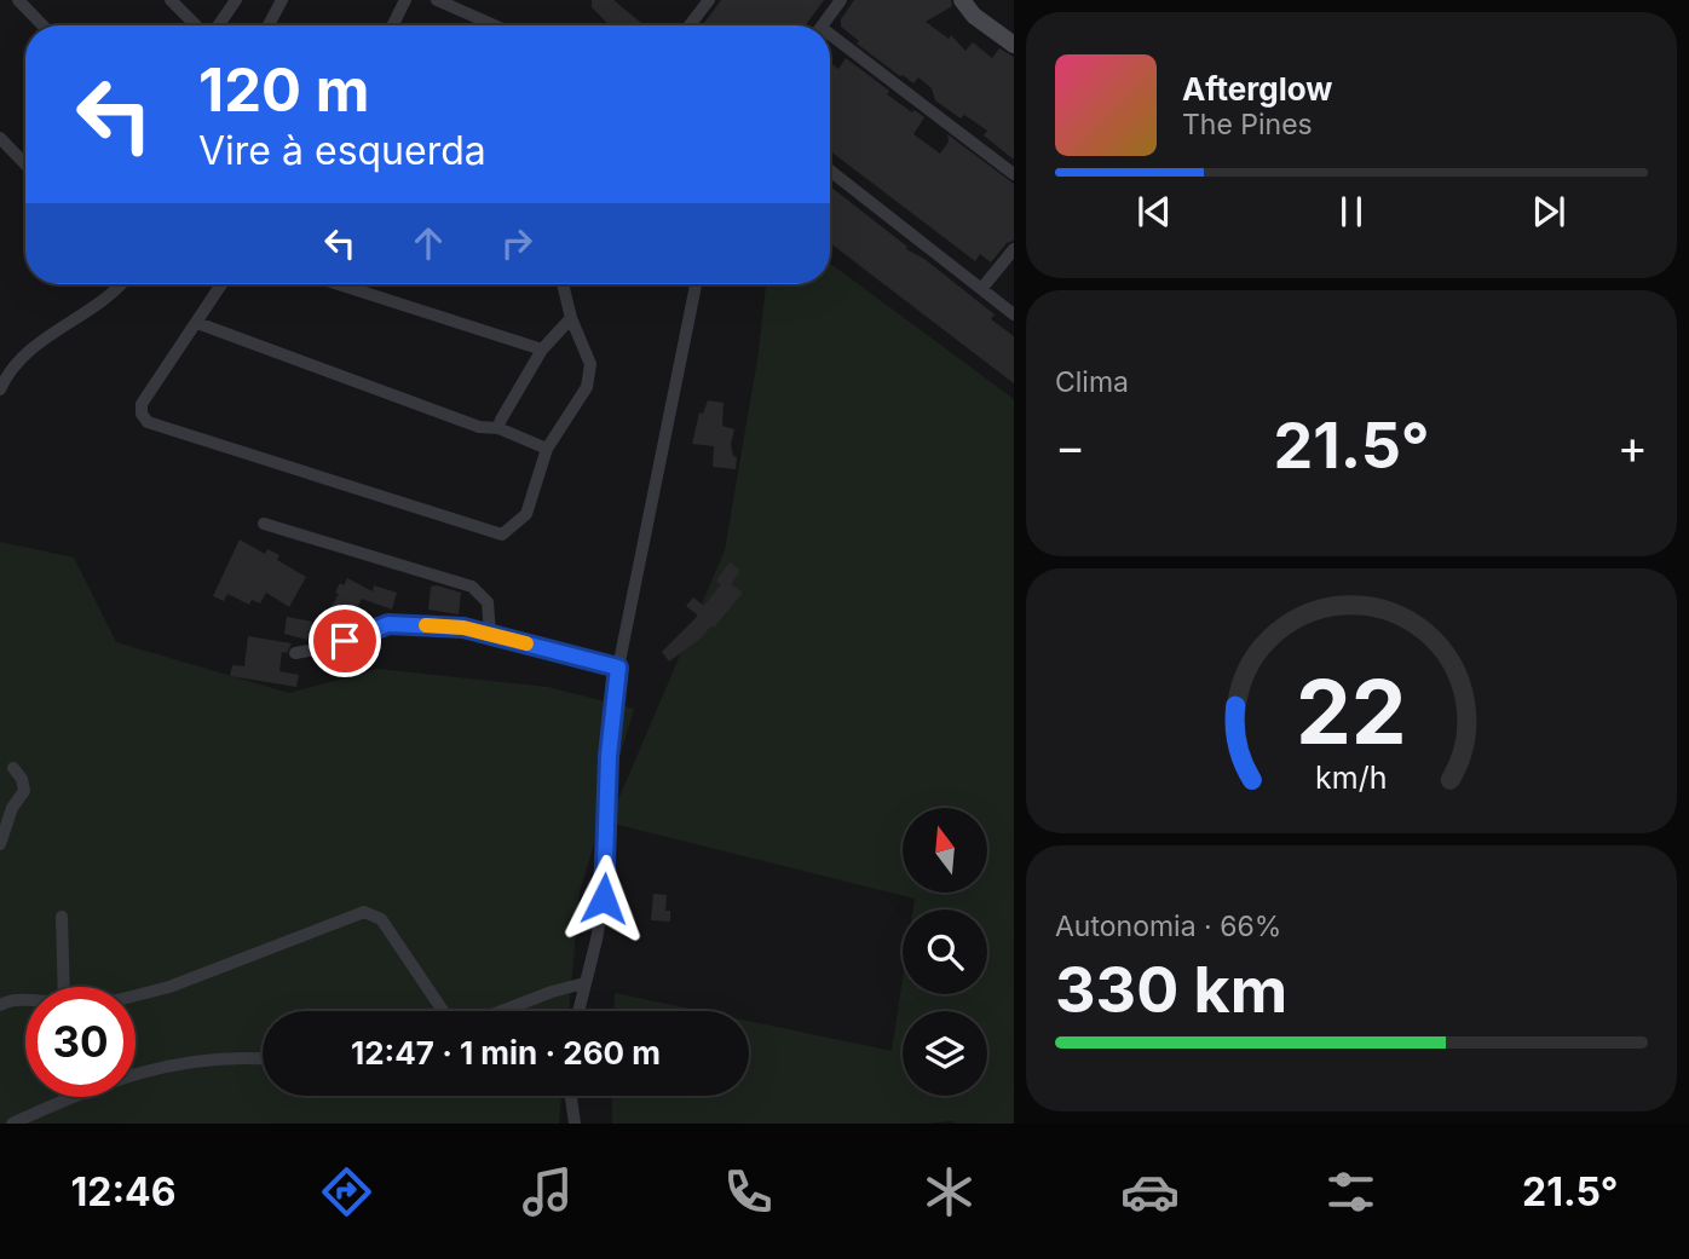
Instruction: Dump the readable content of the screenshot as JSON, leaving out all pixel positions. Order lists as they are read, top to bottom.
{
  "north": "top",
  "page": {
    "turn": ["120 m", "Vire à esquerda"],
    "song": ["Afterglow", "The Pines"],
    "tile": [
      "Clima",
      ["Autonomia · 66%", "330 km"]
    ],
    "heat": ["−", "21.5°", "+"],
    "limit": "30",
    "trip": "12:47 · 1 min · 260 m",
    "tabs": ["12:46", "21.5°"],
    "gauge": ["22", "km/h"]
  }
}
